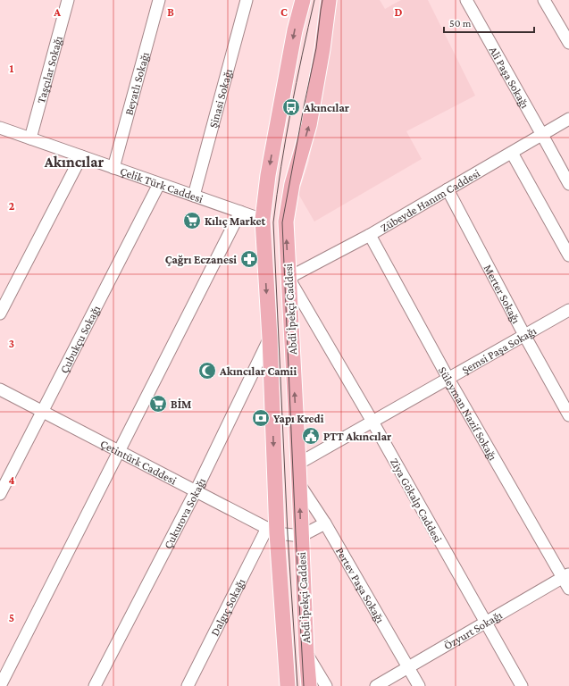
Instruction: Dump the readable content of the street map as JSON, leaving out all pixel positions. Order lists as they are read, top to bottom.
{
  "streets": {
    "main road": ["Abdi İpekçi Caddesi"],
    "street": [
      "Taşçılar Sokağı",
      "Ali Paşa Sokağı",
      "Beyatlı Sokağı",
      "Şinasi Sokağı",
      "Çelik Türk Caddesi",
      "Zübeyde Hanım Caddesi",
      "Merter Sokağı",
      "Çubukçu Sokağı",
      "Şemsi Paşa Sokağı",
      "Süleyman Nazif Sokağı",
      "Çetintürk Caddesi",
      "Ziya Gökalp Caddesi",
      "Çukurova Sokağı",
      "Pertev Paşa Sokağı",
      "Dalgıç Sokağı",
      "Özyurt Sokağı"
    ]
  },
  "crossings": [
    ["Taşçılar Sokağı", "Çelik Türk Caddesi"],
    ["Ali Paşa Sokağı", "Zübeyde Hanım Caddesi"],
    ["Beyatlı Sokağı", "Çelik Türk Caddesi"],
    ["Şinasi Sokağı", "Çelik Türk Caddesi"],
    ["Çelik Türk Caddesi", "Abdi İpekçi Caddesi"],
    ["Çelik Türk Caddesi", "Çubukçu Sokağı"],
    ["Zübeyde Hanım Caddesi", "Merter Sokağı"],
    ["Zübeyde Hanım Caddesi", "Abdi İpekçi Caddesi"],
    ["Zübeyde Hanım Caddesi", "Süleyman Nazif Sokağı"],
    ["Zübeyde Hanım Caddesi", "Ziya Gökalp Caddesi"],
    ["Merter Sokağı", "Şemsi Paşa Sokağı"],
    ["Abdi İpekçi Caddesi", "Şemsi Paşa Sokağı"],
    ["Abdi İpekçi Caddesi", "Çetintürk Caddesi"],
    ["Abdi İpekçi Caddesi", "Ziya Gökalp Caddesi"],
    ["Abdi İpekçi Caddesi", "Çukurova Sokağı"],
    ["Abdi İpekçi Caddesi", "Pertev Paşa Sokağı"],
    ["Abdi İpekçi Caddesi", "Dalgıç Sokağı"],
    ["Çubukçu Sokağı", "Çetintürk Caddesi"],
    ["Şemsi Paşa Sokağı", "Süleyman Nazif Sokağı"],
    ["Şemsi Paşa Sokağı", "Ziya Gökalp Caddesi"],
    ["Süleyman Nazif Sokağı", "Özyurt Sokağı"],
    ["Çetintürk Caddesi", "Çukurova Sokağı"],
    ["Çetintürk Caddesi", "Dalgıç Sokağı"],
    ["Ziya Gökalp Caddesi", "Özyurt Sokağı"],
    ["Pertev Paşa Sokağı", "Özyurt Sokağı"]
  ],
  "districts": ["Akıncılar"],
  "places": {
    "bus stop": ["Akıncılar"],
    "supermarket": ["Kılıç Market", "BİM"],
    "pharmacy": ["Çağrı Eczanesi"],
    "mosque": ["Akıncılar Camii"],
    "bank": ["Yapı Kredi"],
    "public building": ["PTT Akıncılar"]
  },
  "scale_bar": "50 m",
  "grid": {
    "columns": [
      "A",
      "B",
      "C",
      "D"
    ],
    "rows": [
      "1",
      "2",
      "3",
      "4",
      "5"
    ]
  }
}
